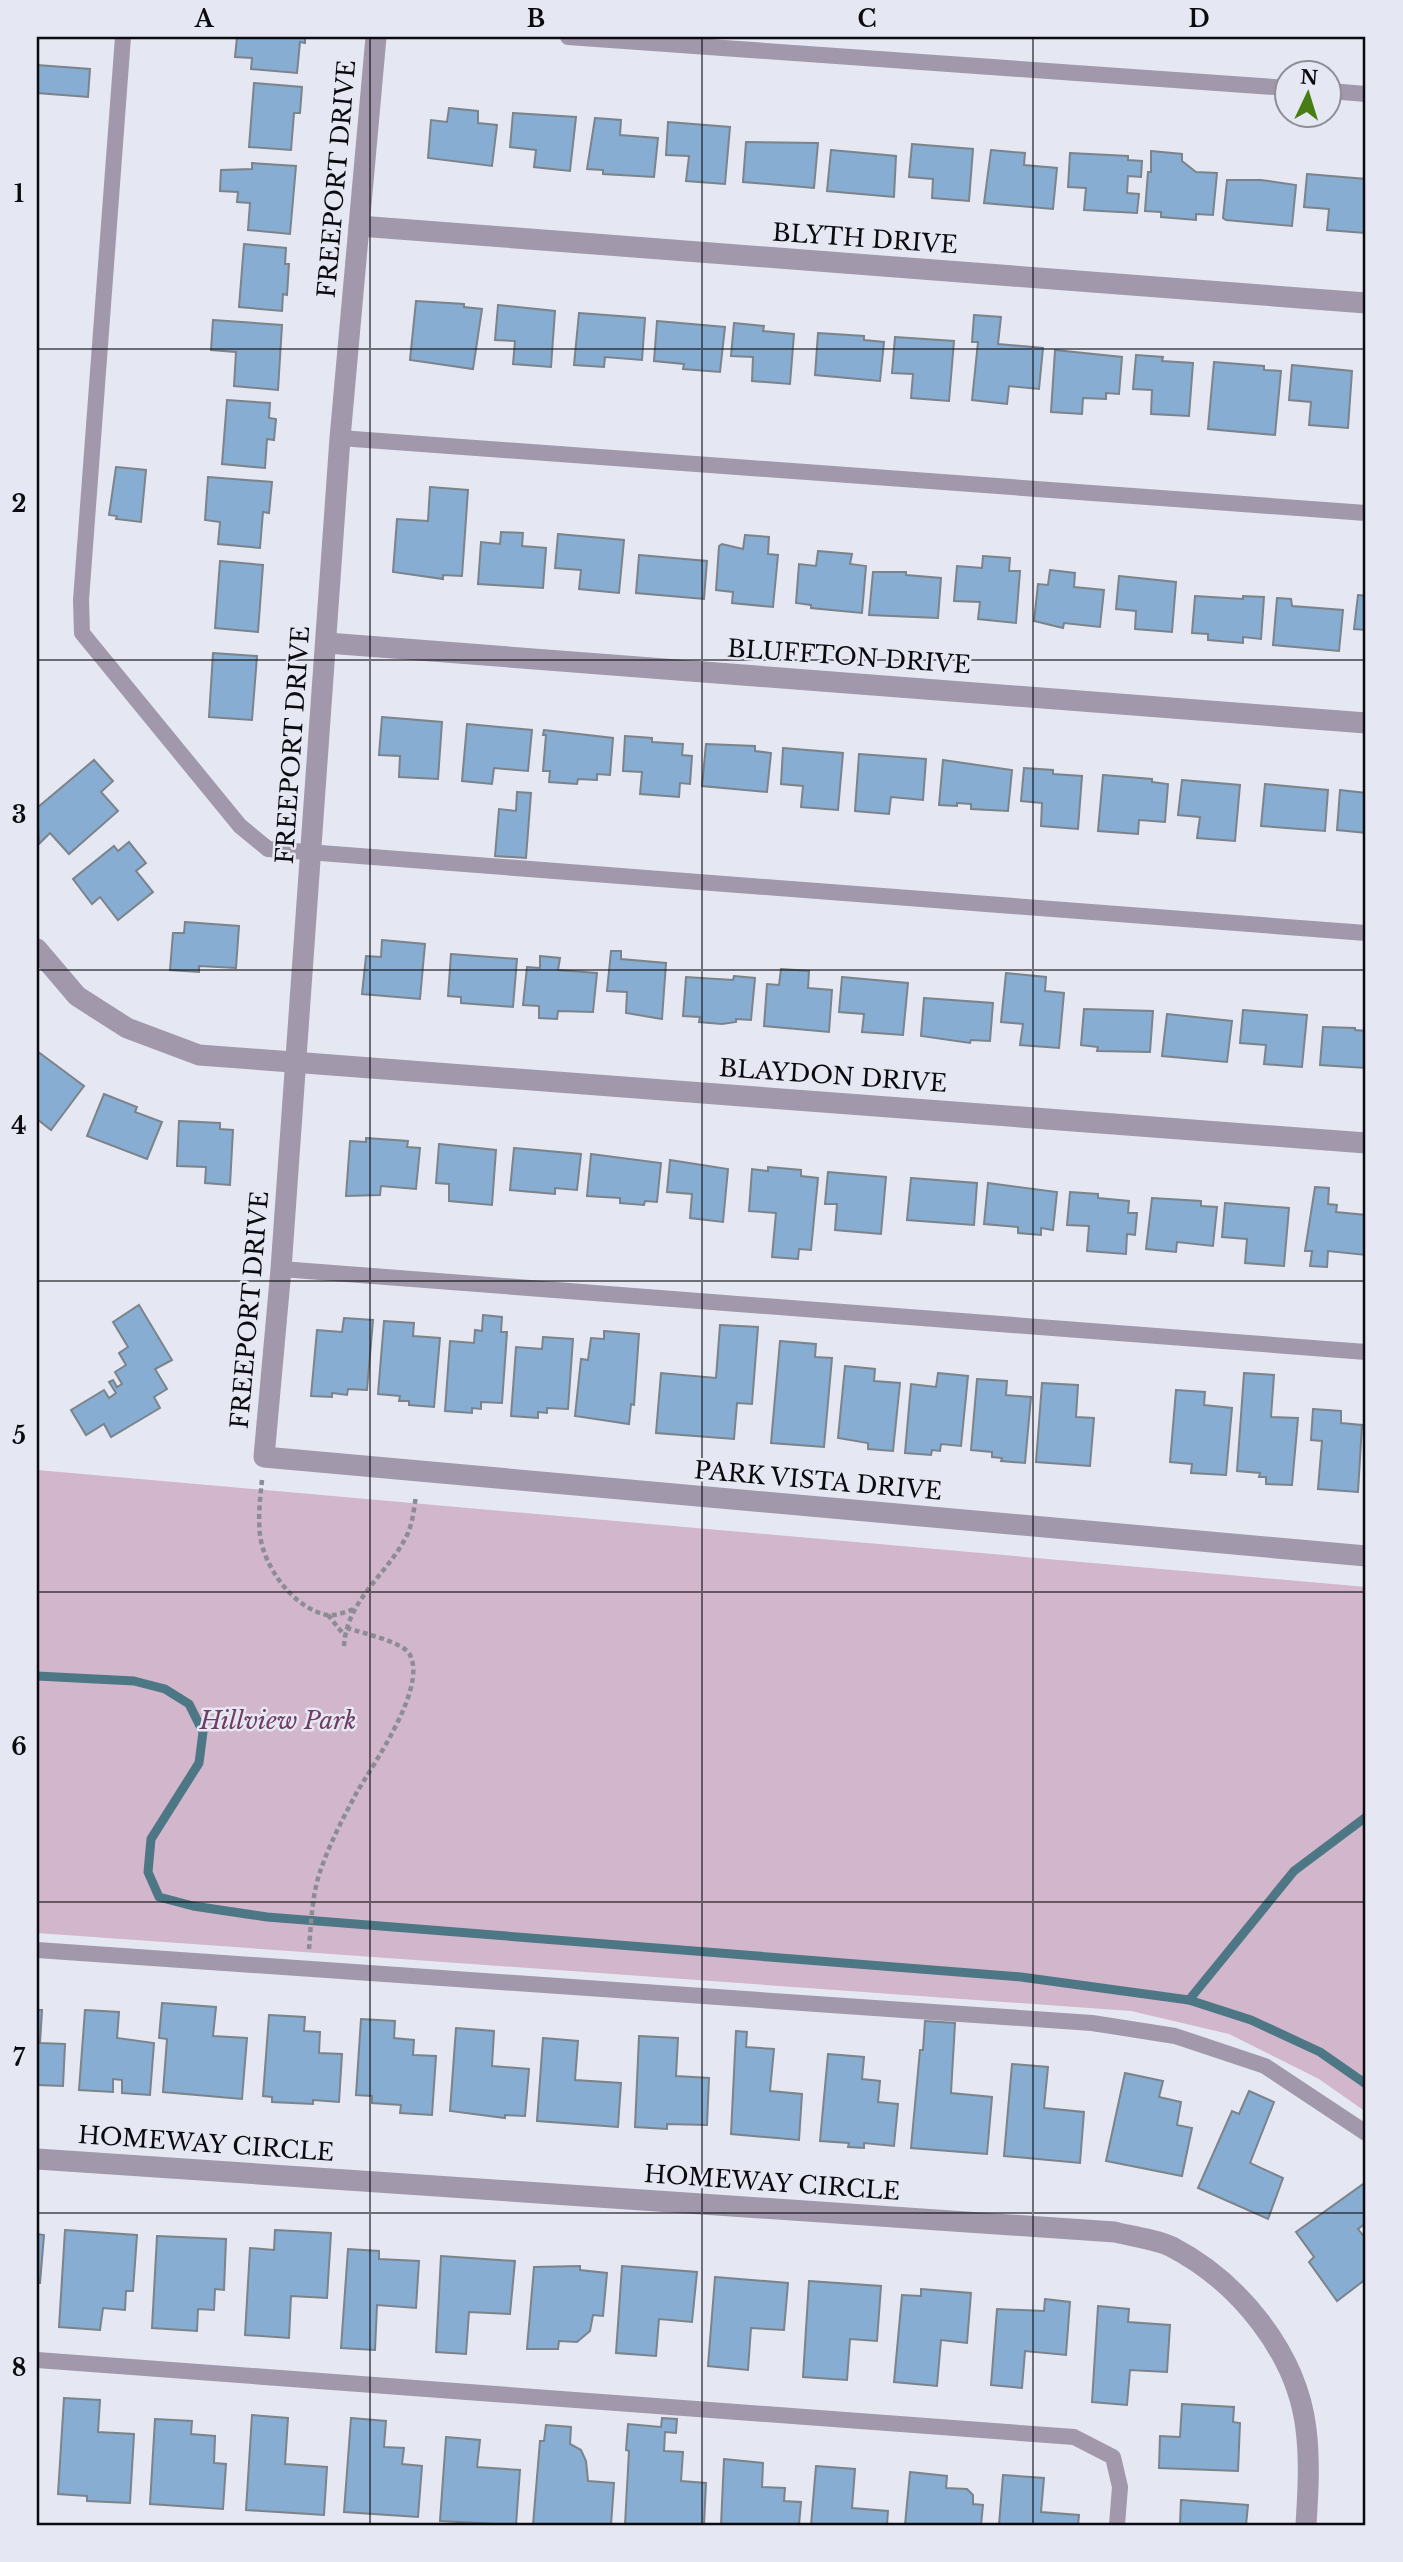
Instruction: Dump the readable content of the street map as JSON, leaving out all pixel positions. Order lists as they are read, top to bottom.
{
  "streets": {
    "street": [
      "FREEPORT DRIVE",
      "BLYTH DRIVE",
      "BLUFFTON DRIVE",
      "BLAYDON DRIVE",
      "PARK VISTA DRIVE",
      "HOMEWAY CIRCLE"
    ]
  },
  "crossings": [
    ["FREEPORT DRIVE", "BLYTH DRIVE"],
    ["FREEPORT DRIVE", "BLUFFTON DRIVE"],
    ["FREEPORT DRIVE", "BLAYDON DRIVE"],
    ["FREEPORT DRIVE", "PARK VISTA DRIVE"]
  ],
  "parks": ["Hillview Park"],
  "north": "top",
  "grid": {
    "columns": [
      "A",
      "B",
      "C",
      "D"
    ],
    "rows": [
      "1",
      "2",
      "3",
      "4",
      "5",
      "6",
      "7",
      "8"
    ]
  }
}
